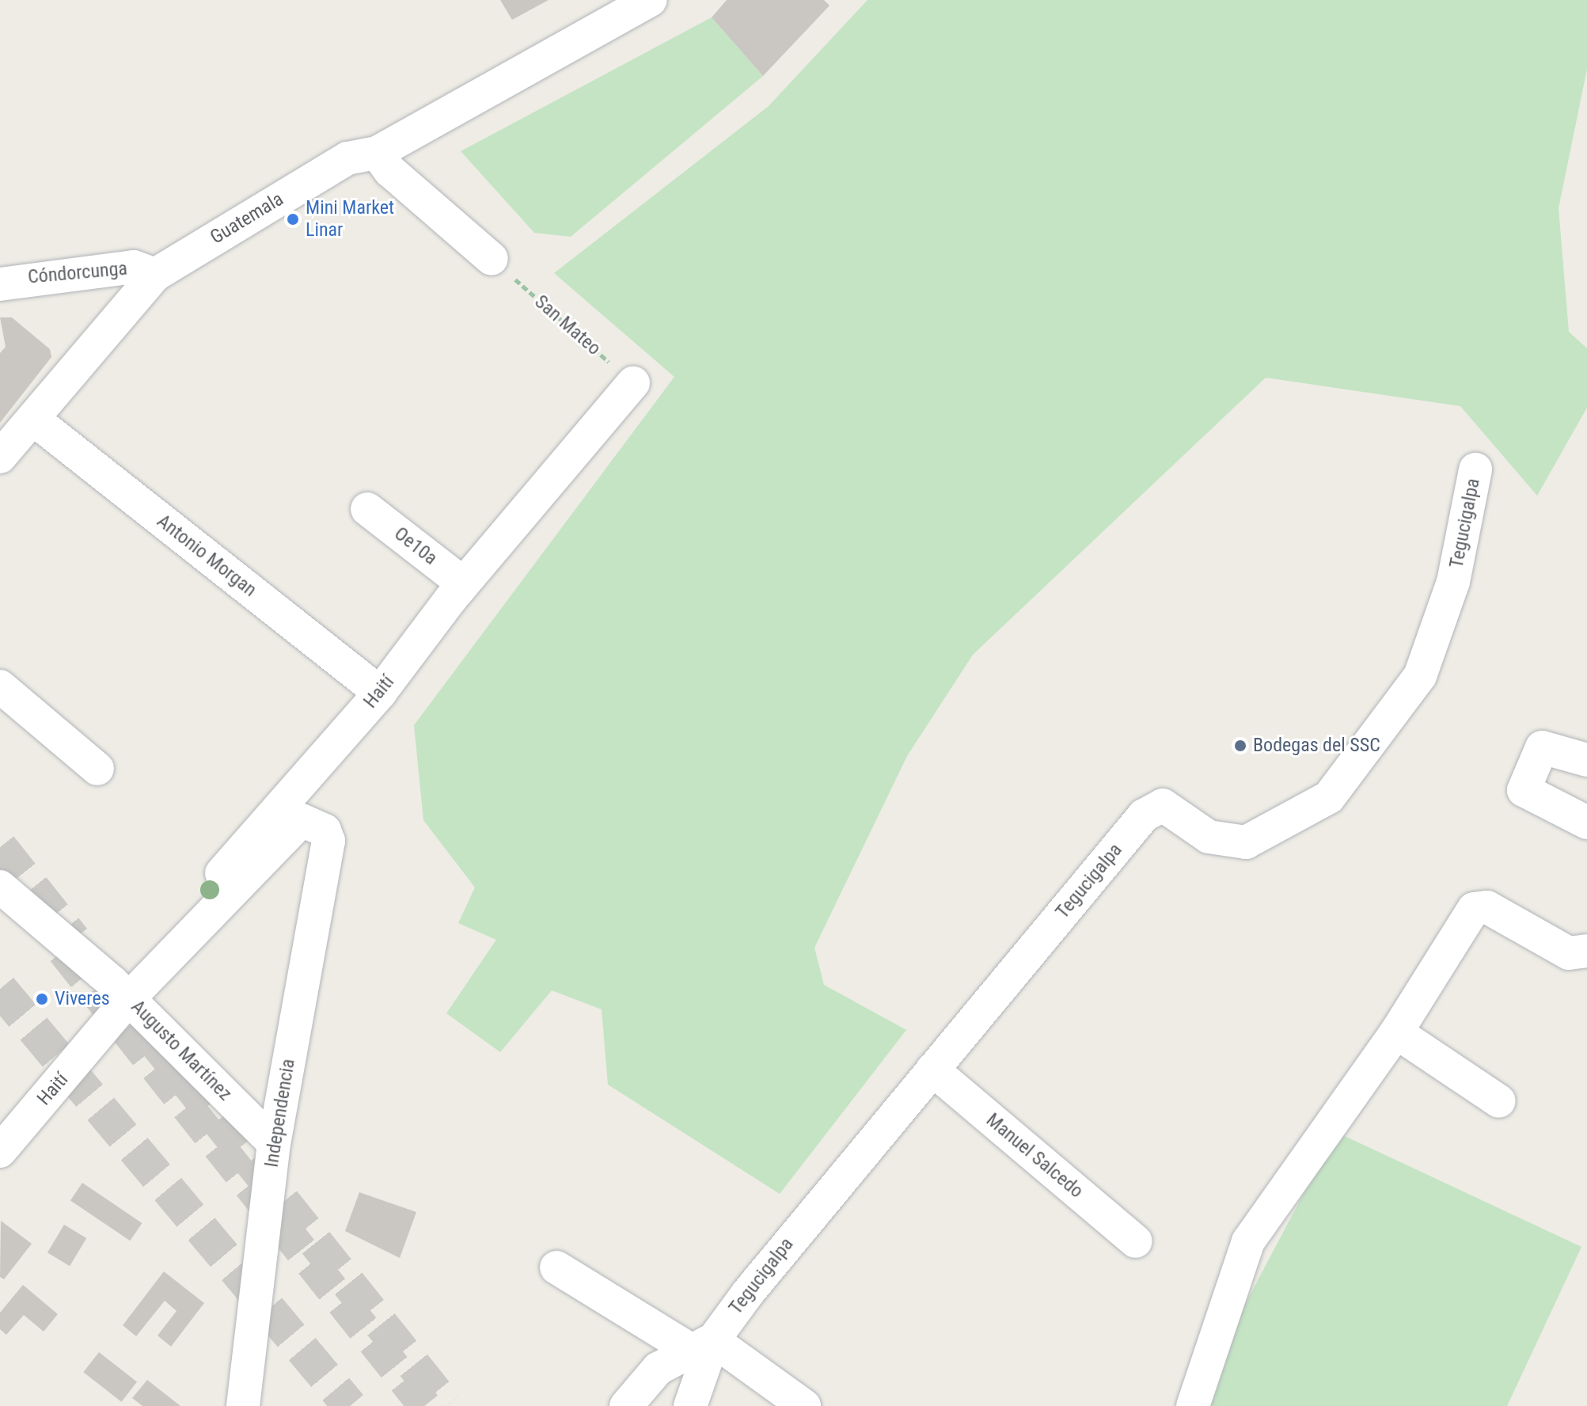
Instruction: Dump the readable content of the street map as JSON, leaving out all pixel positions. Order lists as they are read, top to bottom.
{
  "streets": {
    "street": [
      "Guatemala",
      "Cóndorcunga",
      "Tegucigalpa",
      "Oe10a",
      "Antonio Morgan",
      "Haití",
      "Augusto Martínez",
      "Independencia",
      "Manuel Salcedo"
    ],
    "path": ["San Mateo"]
  },
  "crossings": [
    ["Guatemala", "Cóndorcunga"],
    ["Guatemala", "Antonio Morgan"],
    ["San Mateo", "Haití"],
    ["Tegucigalpa", "Manuel Salcedo"],
    ["Oe10a", "Haití"],
    ["Antonio Morgan", "Haití"],
    ["Haití", "Augusto Martínez"],
    ["Haití", "Independencia"],
    ["Augusto Martínez", "Independencia"]
  ],
  "places": ["Mini Market Linar", "Bodegas del SSC", "Viveres"]
}
